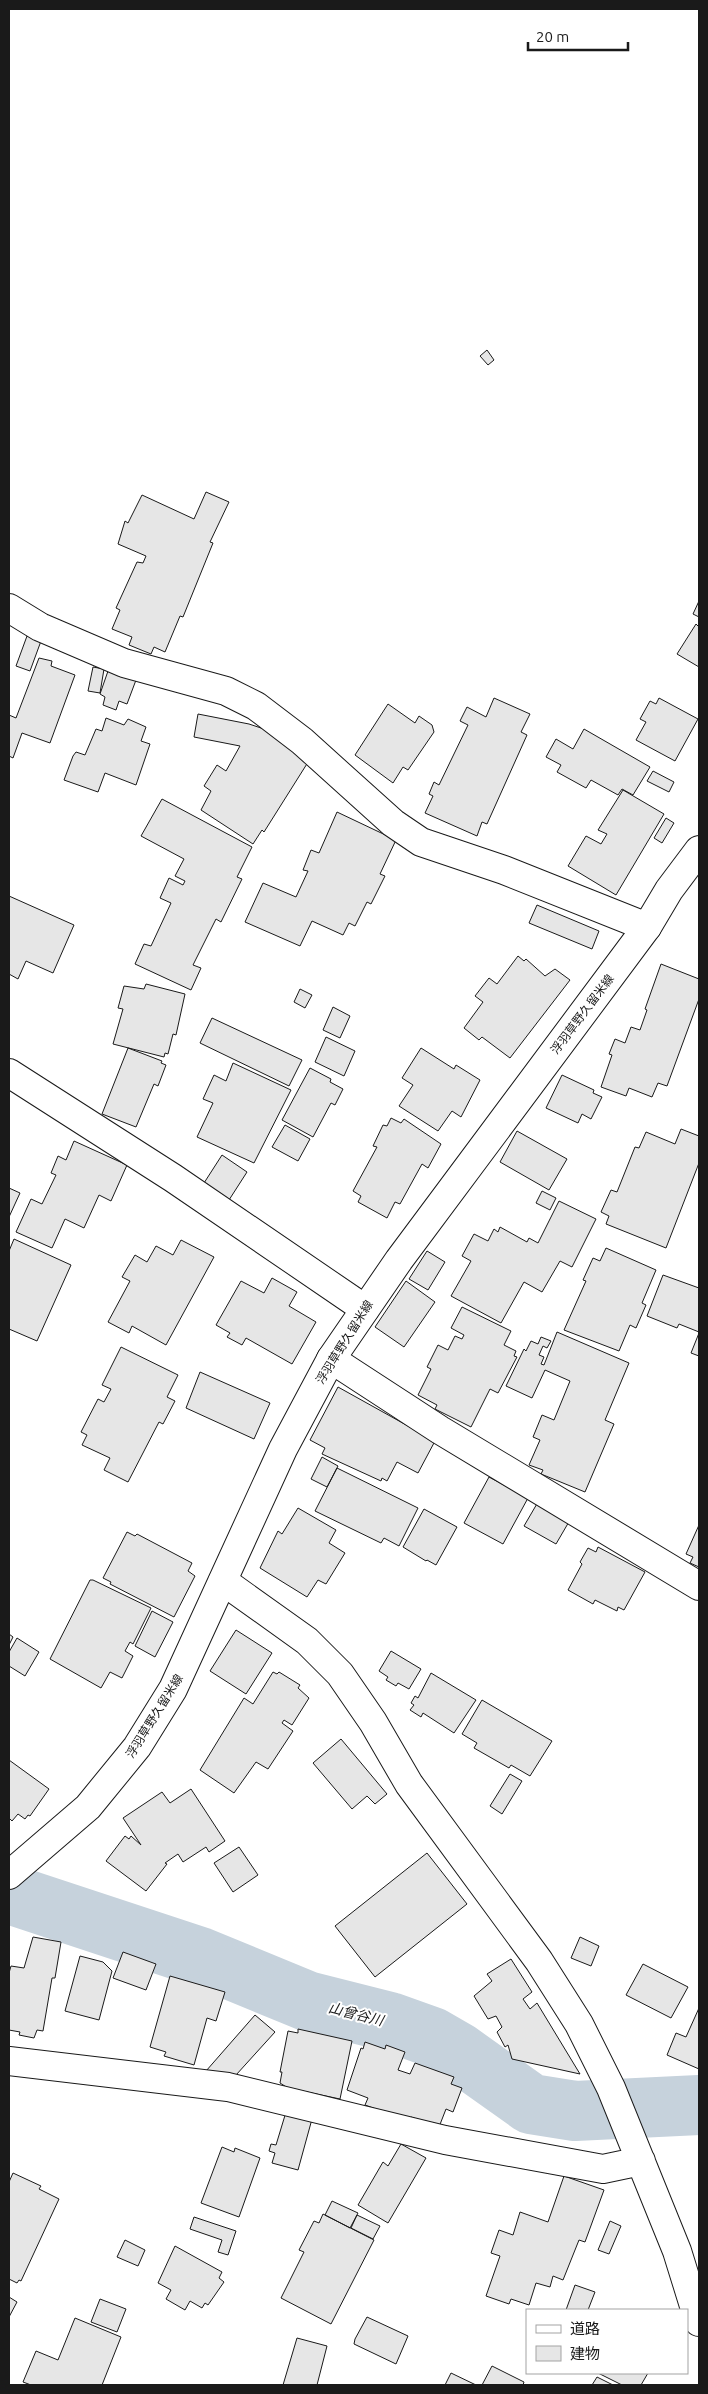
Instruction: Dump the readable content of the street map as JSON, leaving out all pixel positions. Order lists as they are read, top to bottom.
{
  "streets": {
    "street": ["浮羽草野久留米線"]
  },
  "water": ["山曾谷川"],
  "legend": ["道路", "建物"],
  "scale_bar": "20 m"
}
